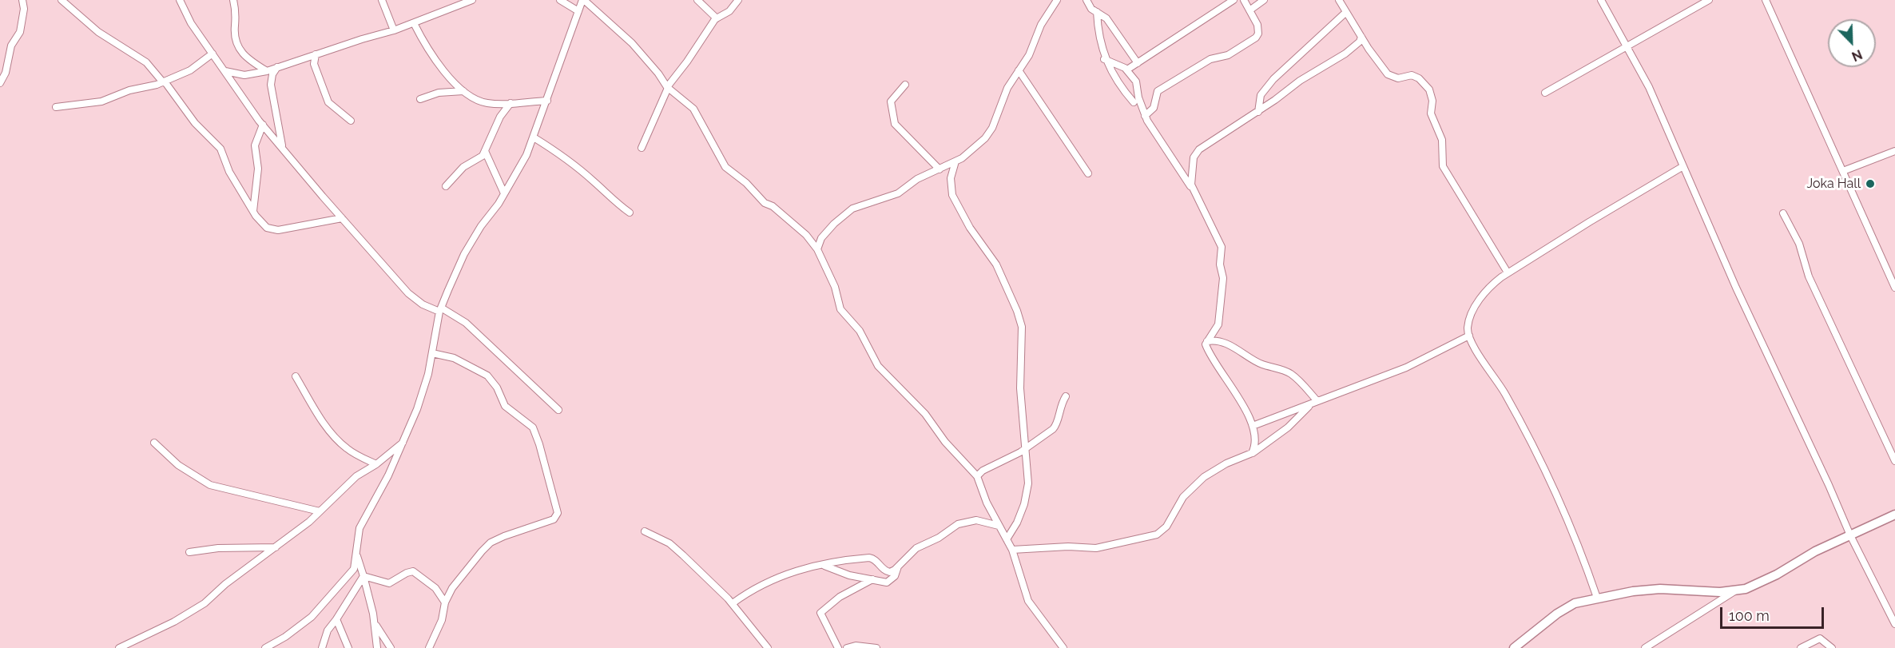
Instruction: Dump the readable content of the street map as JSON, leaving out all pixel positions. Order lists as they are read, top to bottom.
{
  "places": ["Joka Hall"],
  "scale_bar": "100 m",
  "north": "bottom right"
}
